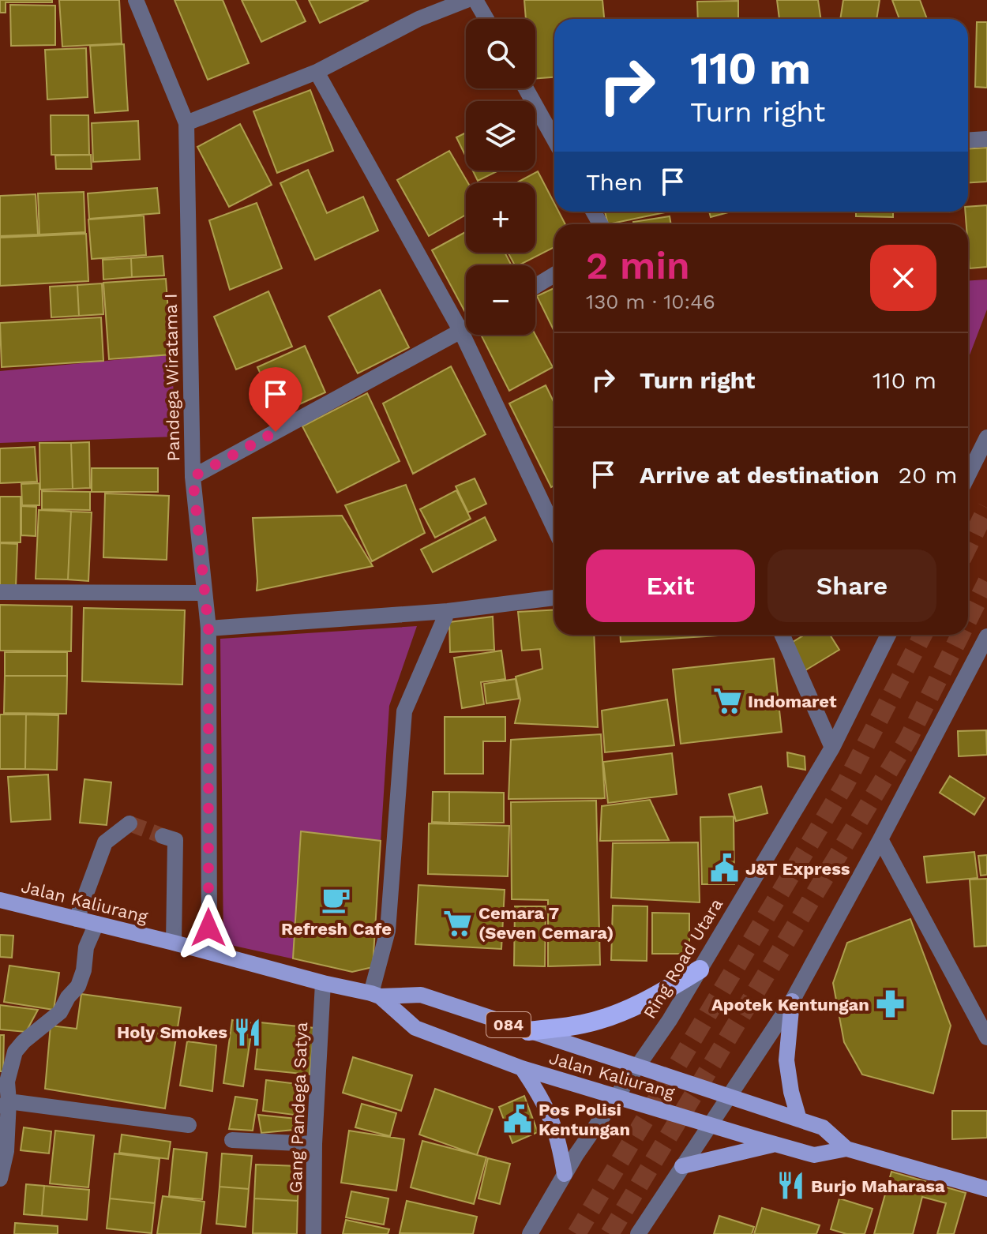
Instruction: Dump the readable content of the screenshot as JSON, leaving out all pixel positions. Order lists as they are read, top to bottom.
{
  "streets": {
    "main road": ["Jalan Kaliurang", "084"],
    "street": ["Pandega Wiratama I", "Ring Road Utara", "Gang Pandega Satya"]
  },
  "crossings": [
    ["Pandega Wiratama I", "Jalan Kaliurang"],
    ["Jalan Kaliurang", "Ring Road Utara"],
    ["Jalan Kaliurang", "Gang Pandega Satya"]
  ],
  "places": {
    "supermarket": ["Indomaret", "Cemara 7 (Seven Cemara)"],
    "public building": ["J&T Express", "Pos Polisi Kentungan"],
    "cafe": ["Refresh Cafe"],
    "pharmacy": ["Apotek Kentungan"],
    "restaurant": ["Holy Smokes", "Burjo Maharasa"]
  },
  "page": {
    "map_buttons": ["+", "−"],
    "turn": ["110 m", "Turn right"],
    "then": "Then",
    "heading": ["2 min", "130 m · 10:46"],
    "list": [
      {
        "name": "Turn right",
        "value": "110 m"
      },
      {
        "name": "Arrive at destination",
        "value": "20 m"
      }
    ],
    "buttons": ["Exit", "Share"]
  }
}
